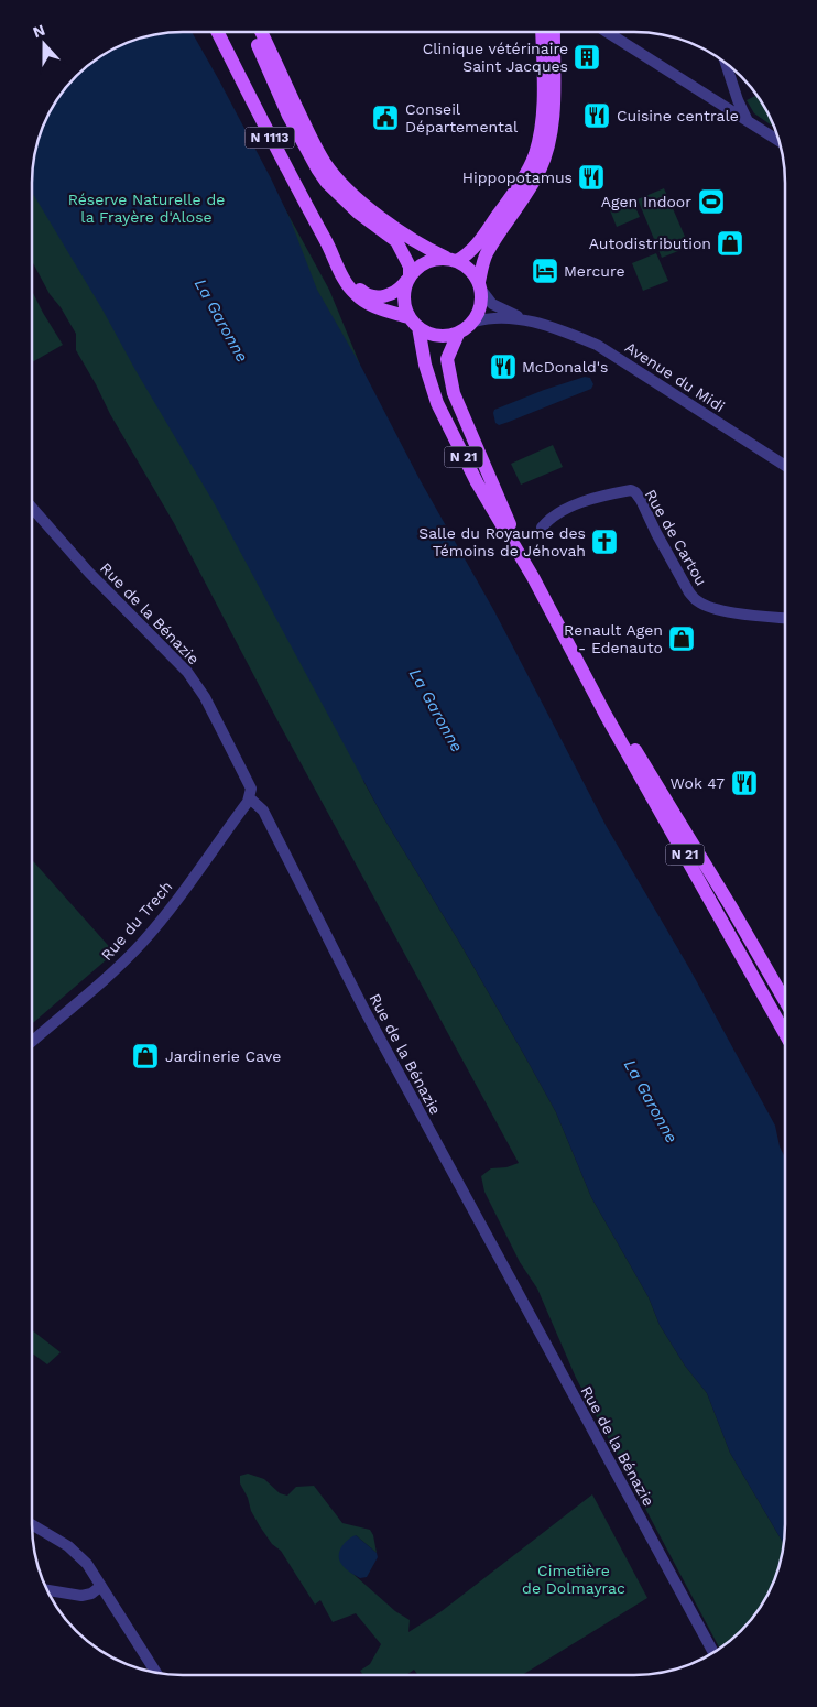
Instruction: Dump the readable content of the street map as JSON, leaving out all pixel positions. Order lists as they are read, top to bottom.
{
  "streets": {
    "main road": ["N 1113", "N 21"],
    "street": [
      "Avenue du Midi",
      "Rue de Cartou",
      "Rue de la Bénazie",
      "Rue du Trech"
    ]
  },
  "crossings": [
    ["N 1113", "Avenue du Midi"],
    ["N 1113", "N 21"],
    ["Avenue du Midi", "N 21"],
    ["Rue de la Bénazie", "Rue du Trech"]
  ],
  "water": ["La Garonne"],
  "parks": ["Réserve Naturelle de la Frayère d'Alose", "Cimetière de Dolmayrac"],
  "places": {
    "building": ["Clinique vétérinaire Saint Jacques"],
    "restaurant": [
      "Cuisine centrale",
      "Hippopotamus",
      "McDonald's",
      "Wok 47"
    ],
    "public building": ["Conseil Départemental"],
    "sports": ["Agen Indoor"],
    "shop": ["Autodistribution", "Renault Agen - Edenauto", "Jardinerie Cave"],
    "hotel": ["Mercure"],
    "church": ["Salle du Royaume des Témoins de Jéhovah"]
  },
  "north": "top"
}
